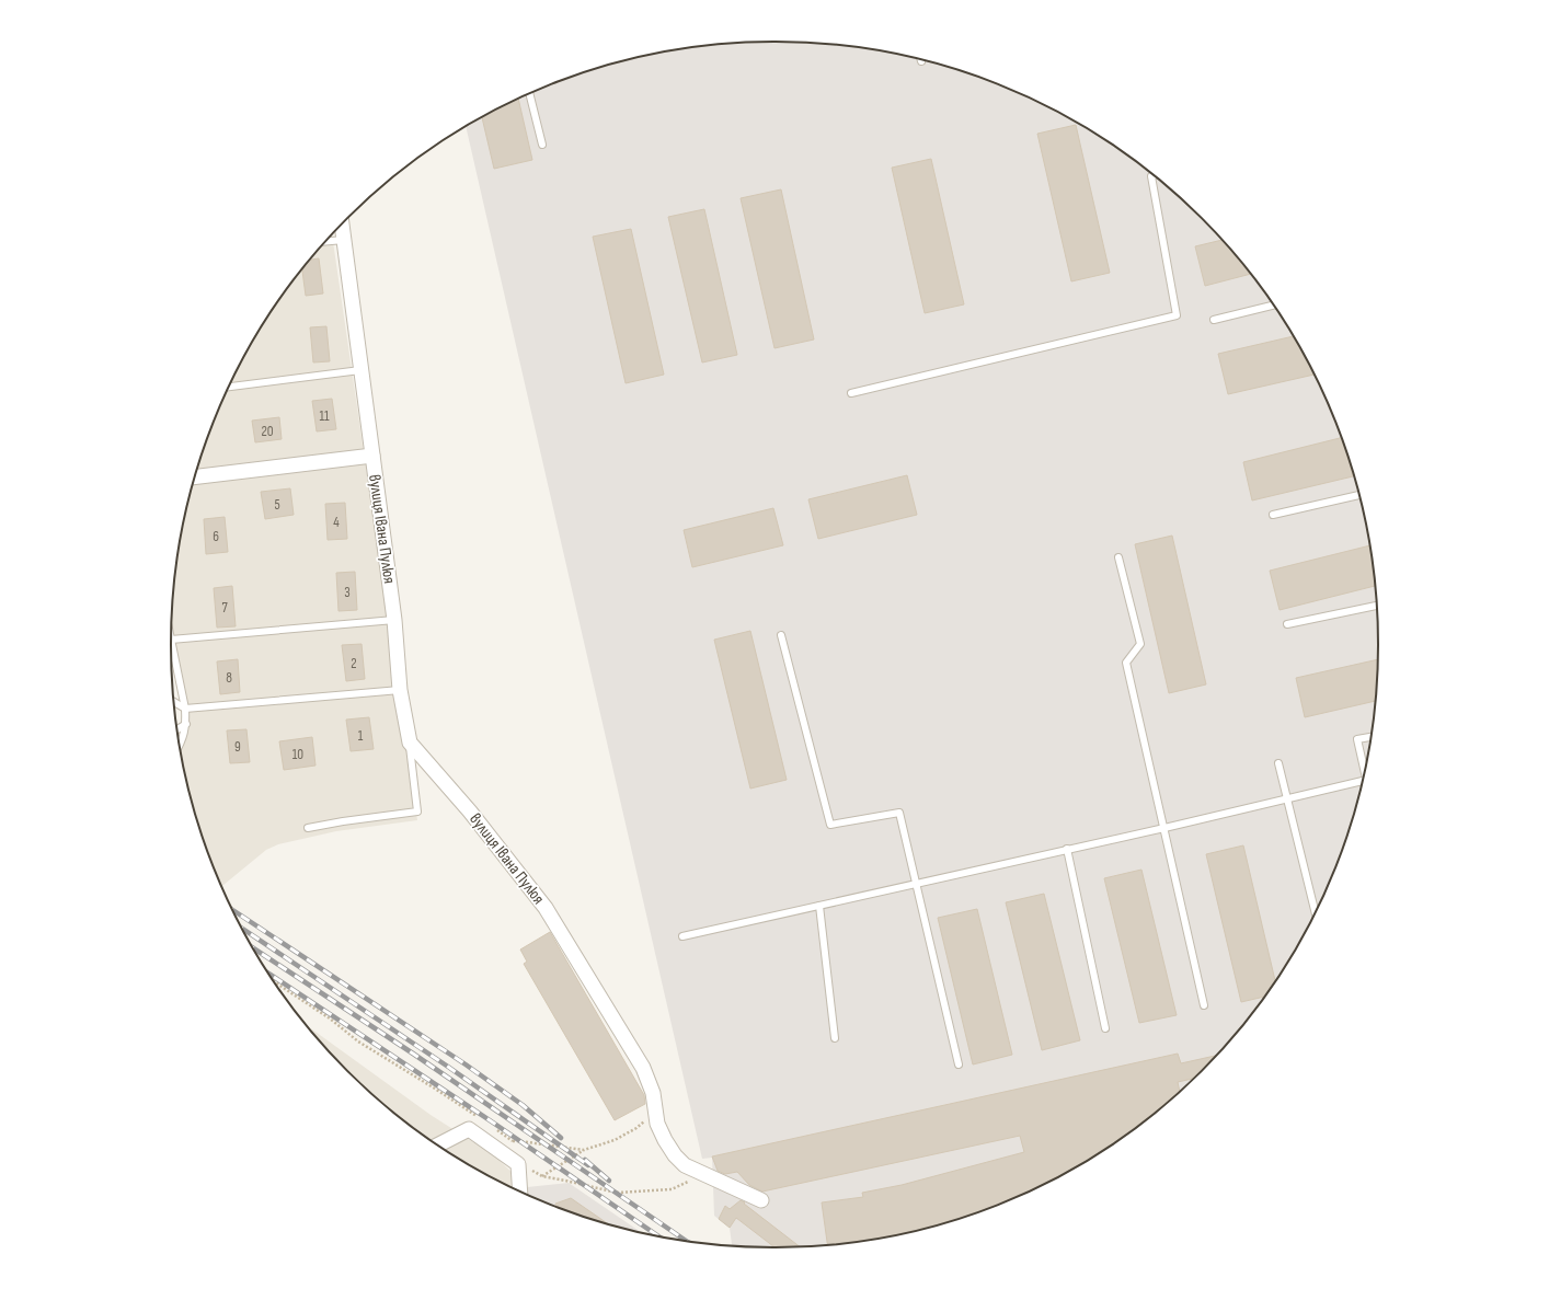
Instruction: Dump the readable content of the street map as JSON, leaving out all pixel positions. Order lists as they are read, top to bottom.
{
  "streets": {
    "street": ["вулиця Івана Пулюя"]
  },
  "house_numbers": [
    "11",
    "20",
    "5",
    "4",
    "6",
    "3",
    "7",
    "2",
    "8",
    "1",
    "9",
    "10"
  ]
}
